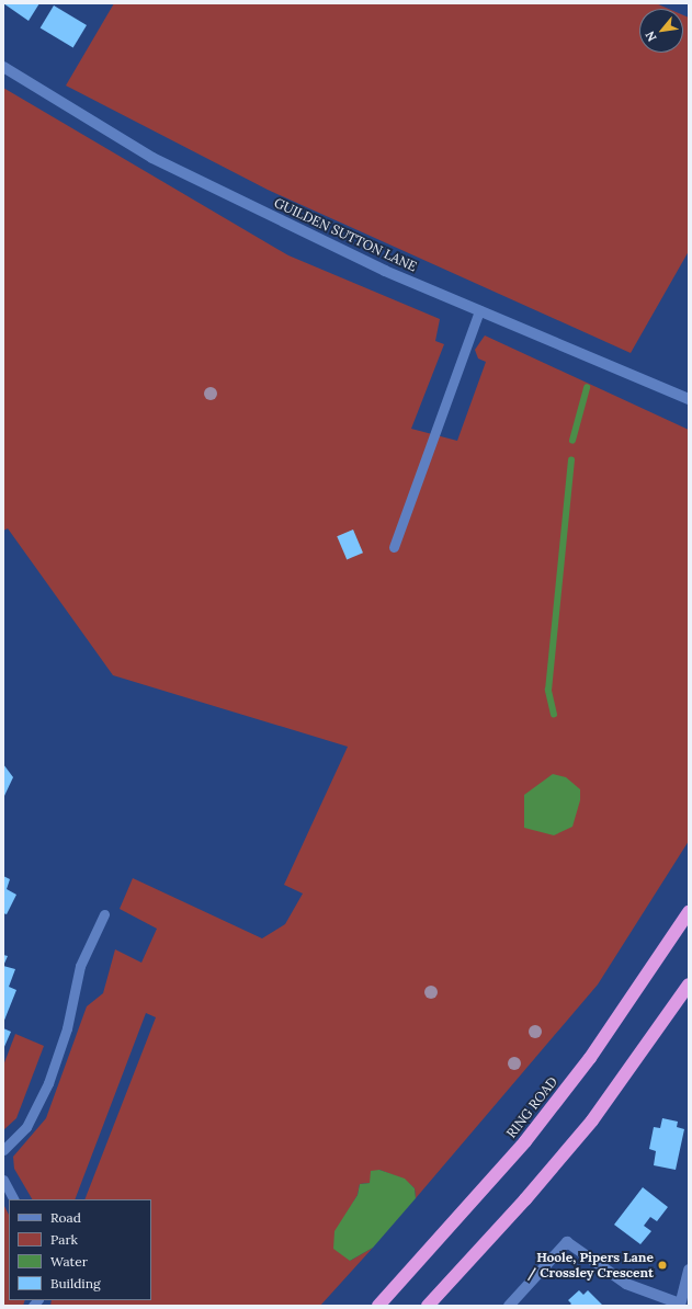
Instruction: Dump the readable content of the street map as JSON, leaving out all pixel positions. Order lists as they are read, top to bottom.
{
  "streets": {
    "highway": ["RING ROAD"],
    "street": ["GUILDEN SUTTON LANE"]
  },
  "places": ["Hoole, Pipers Lane / Crossley Crescent"],
  "legend": [
    "Road",
    "Park",
    "Water",
    "Building"
  ],
  "north": "bottom left"
}
